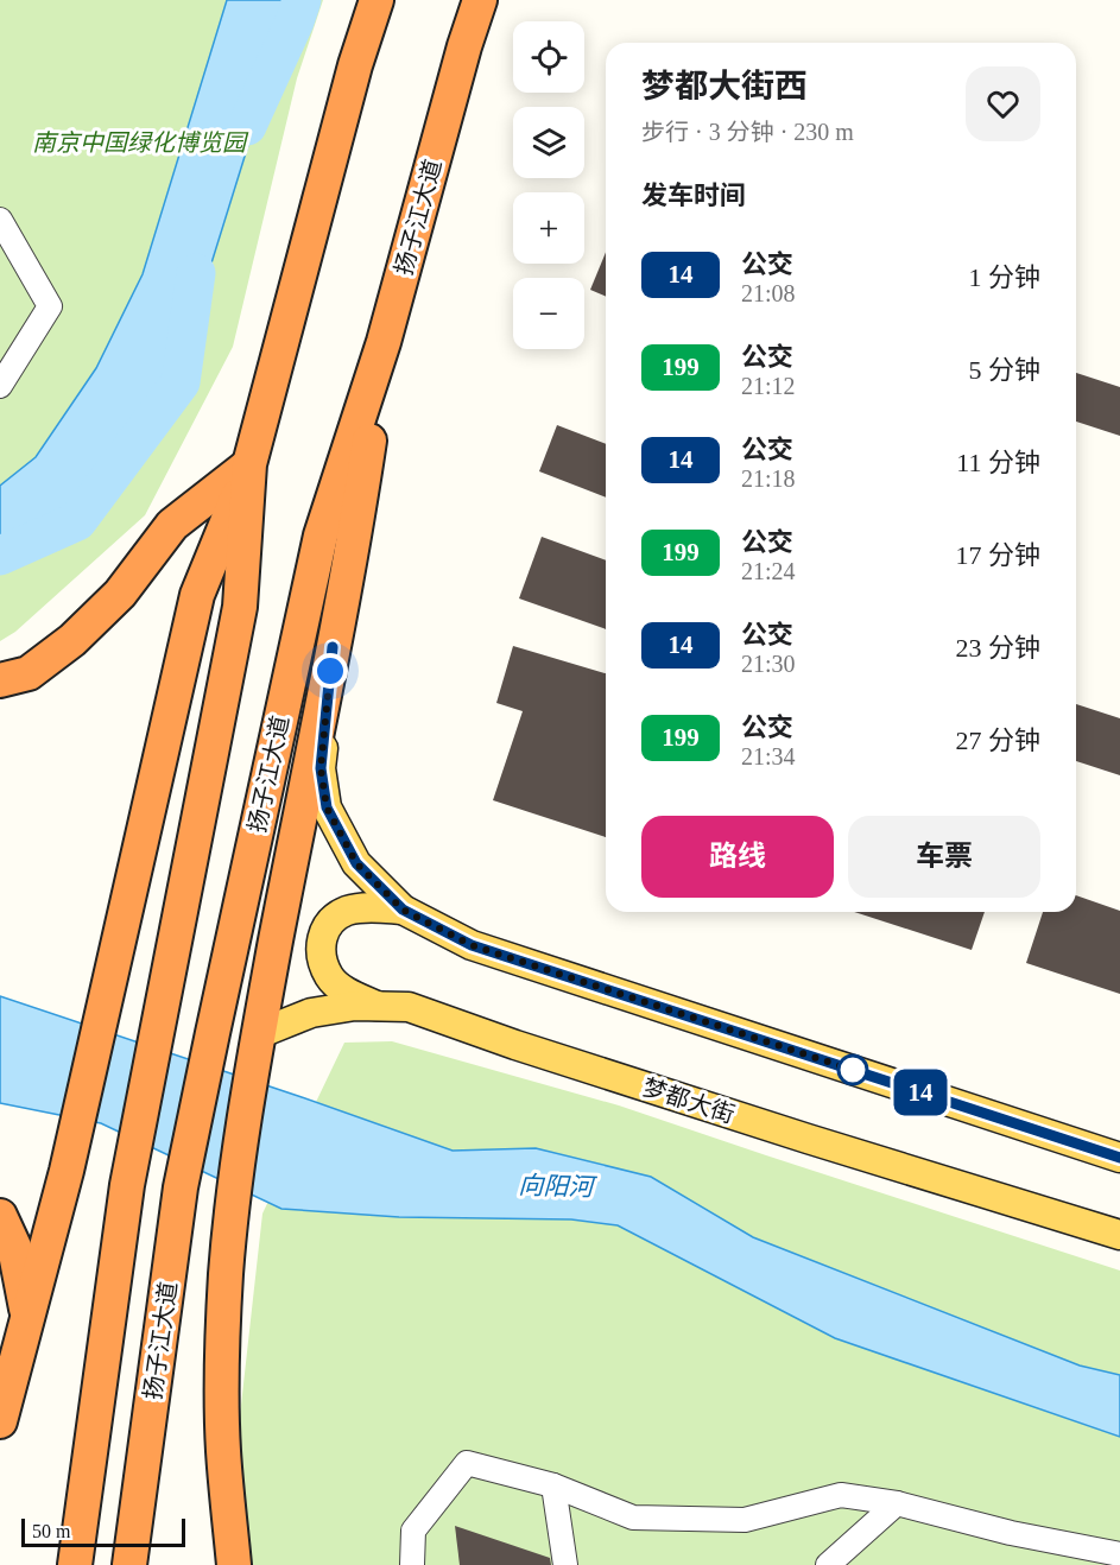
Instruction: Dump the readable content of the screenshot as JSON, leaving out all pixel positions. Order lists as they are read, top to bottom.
{
  "streets": {
    "highway": ["扬子江大道"],
    "main road": ["梦都大街"]
  },
  "water": ["向阳河"],
  "parks": ["南京中国绿化博览园"],
  "lines": ["bus line 14"],
  "scale_bar": "50 m",
  "page": {
    "on_map": "14",
    "map_buttons": ["+", "−"],
    "heading": [
      ["梦都大街西", "步行 · 3 分钟 · 230 m"],
      "发车时间"
    ],
    "list": [
      {
        "mark": "14",
        "name": "公交",
        "note": "21:08",
        "value": "1 分钟"
      },
      {
        "mark": "199",
        "name": "公交",
        "note": "21:12",
        "value": "5 分钟"
      },
      {
        "mark": "14",
        "name": "公交",
        "note": "21:18",
        "value": "11 分钟"
      },
      {
        "mark": "199",
        "name": "公交",
        "note": "21:24",
        "value": "17 分钟"
      },
      {
        "mark": "14",
        "name": "公交",
        "note": "21:30",
        "value": "23 分钟"
      },
      {
        "mark": "199",
        "name": "公交",
        "note": "21:34",
        "value": "27 分钟"
      }
    ],
    "buttons": ["路线", "车票"],
    "scale": "50 m"
  }
}
